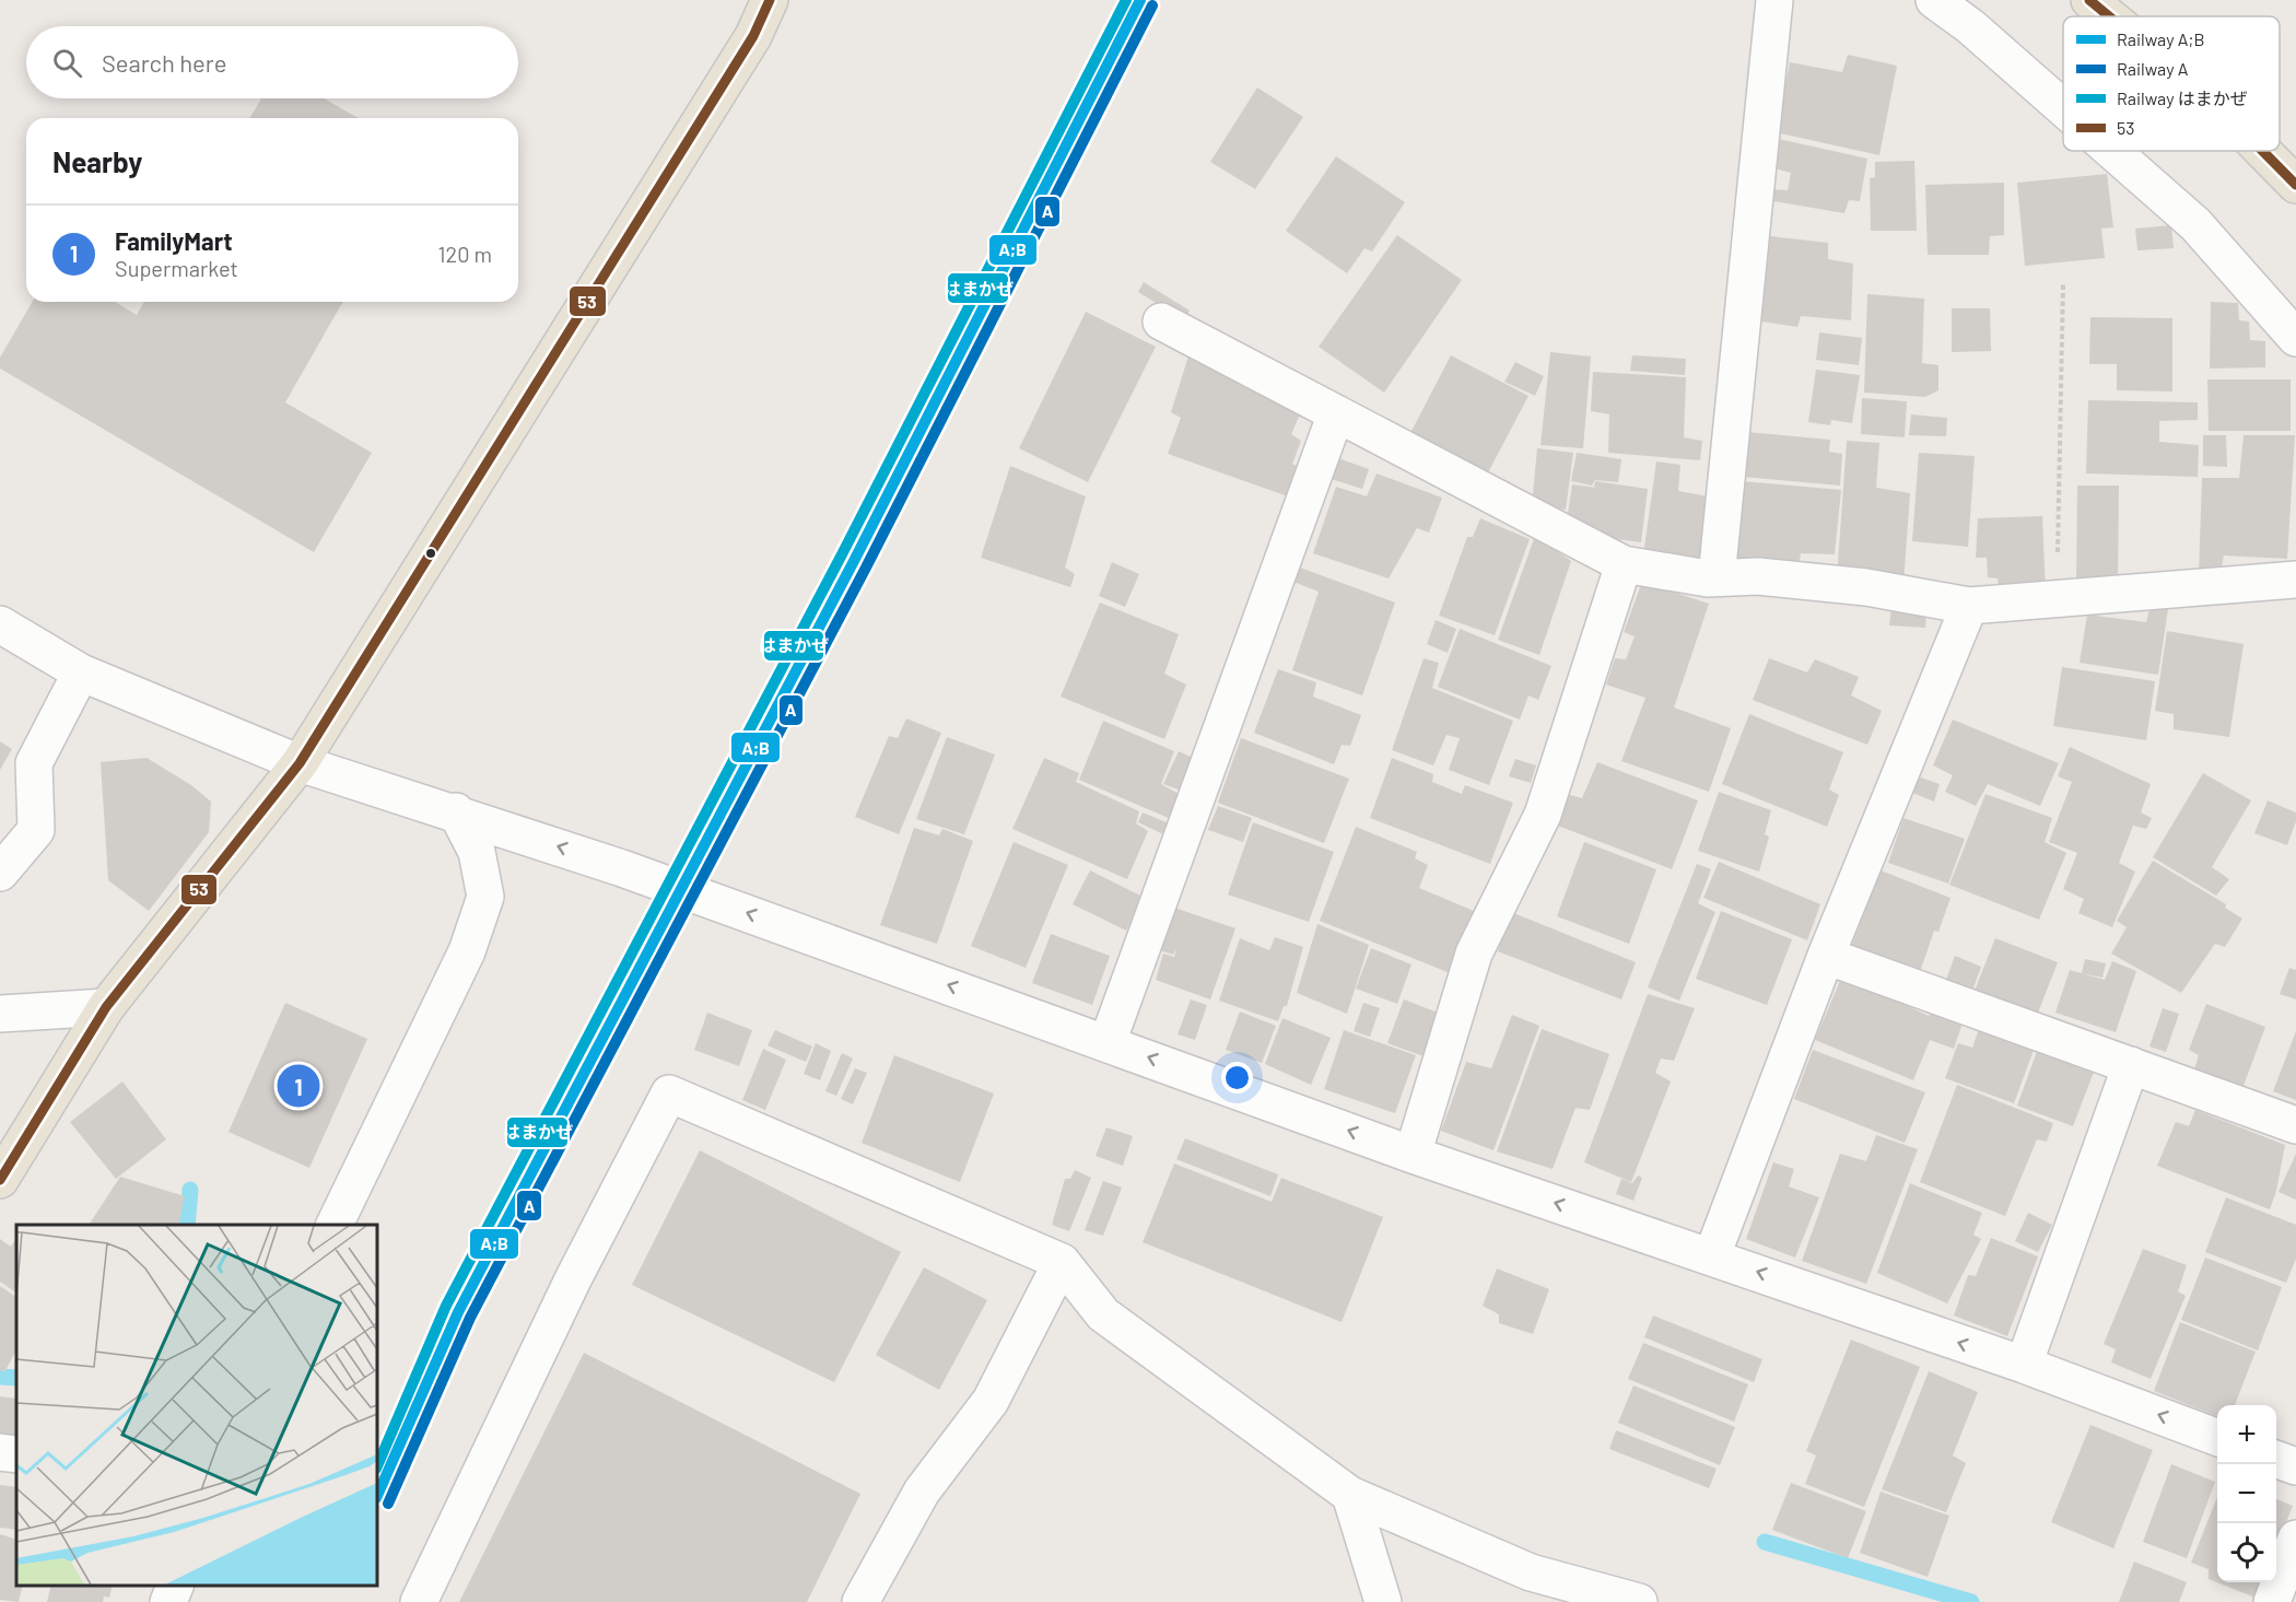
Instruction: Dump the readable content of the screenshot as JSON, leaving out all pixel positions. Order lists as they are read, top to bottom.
{
  "lines": [
    "rail line A;B",
    "rail line はまかぜ",
    "transit line 53",
    "rail line A"
  ],
  "legend": [
    "Railway A;B",
    "Railway A",
    "Railway はまかぜ",
    "53"
  ],
  "page": {
    "search": "Search here",
    "heading": "Nearby",
    "list": [
      {
        "mark": "1",
        "name": "FamilyMart",
        "note": "Supermarket",
        "value": "120 m"
      }
    ],
    "pins": "1",
    "map_buttons": ["+", "−"]
  }
}
